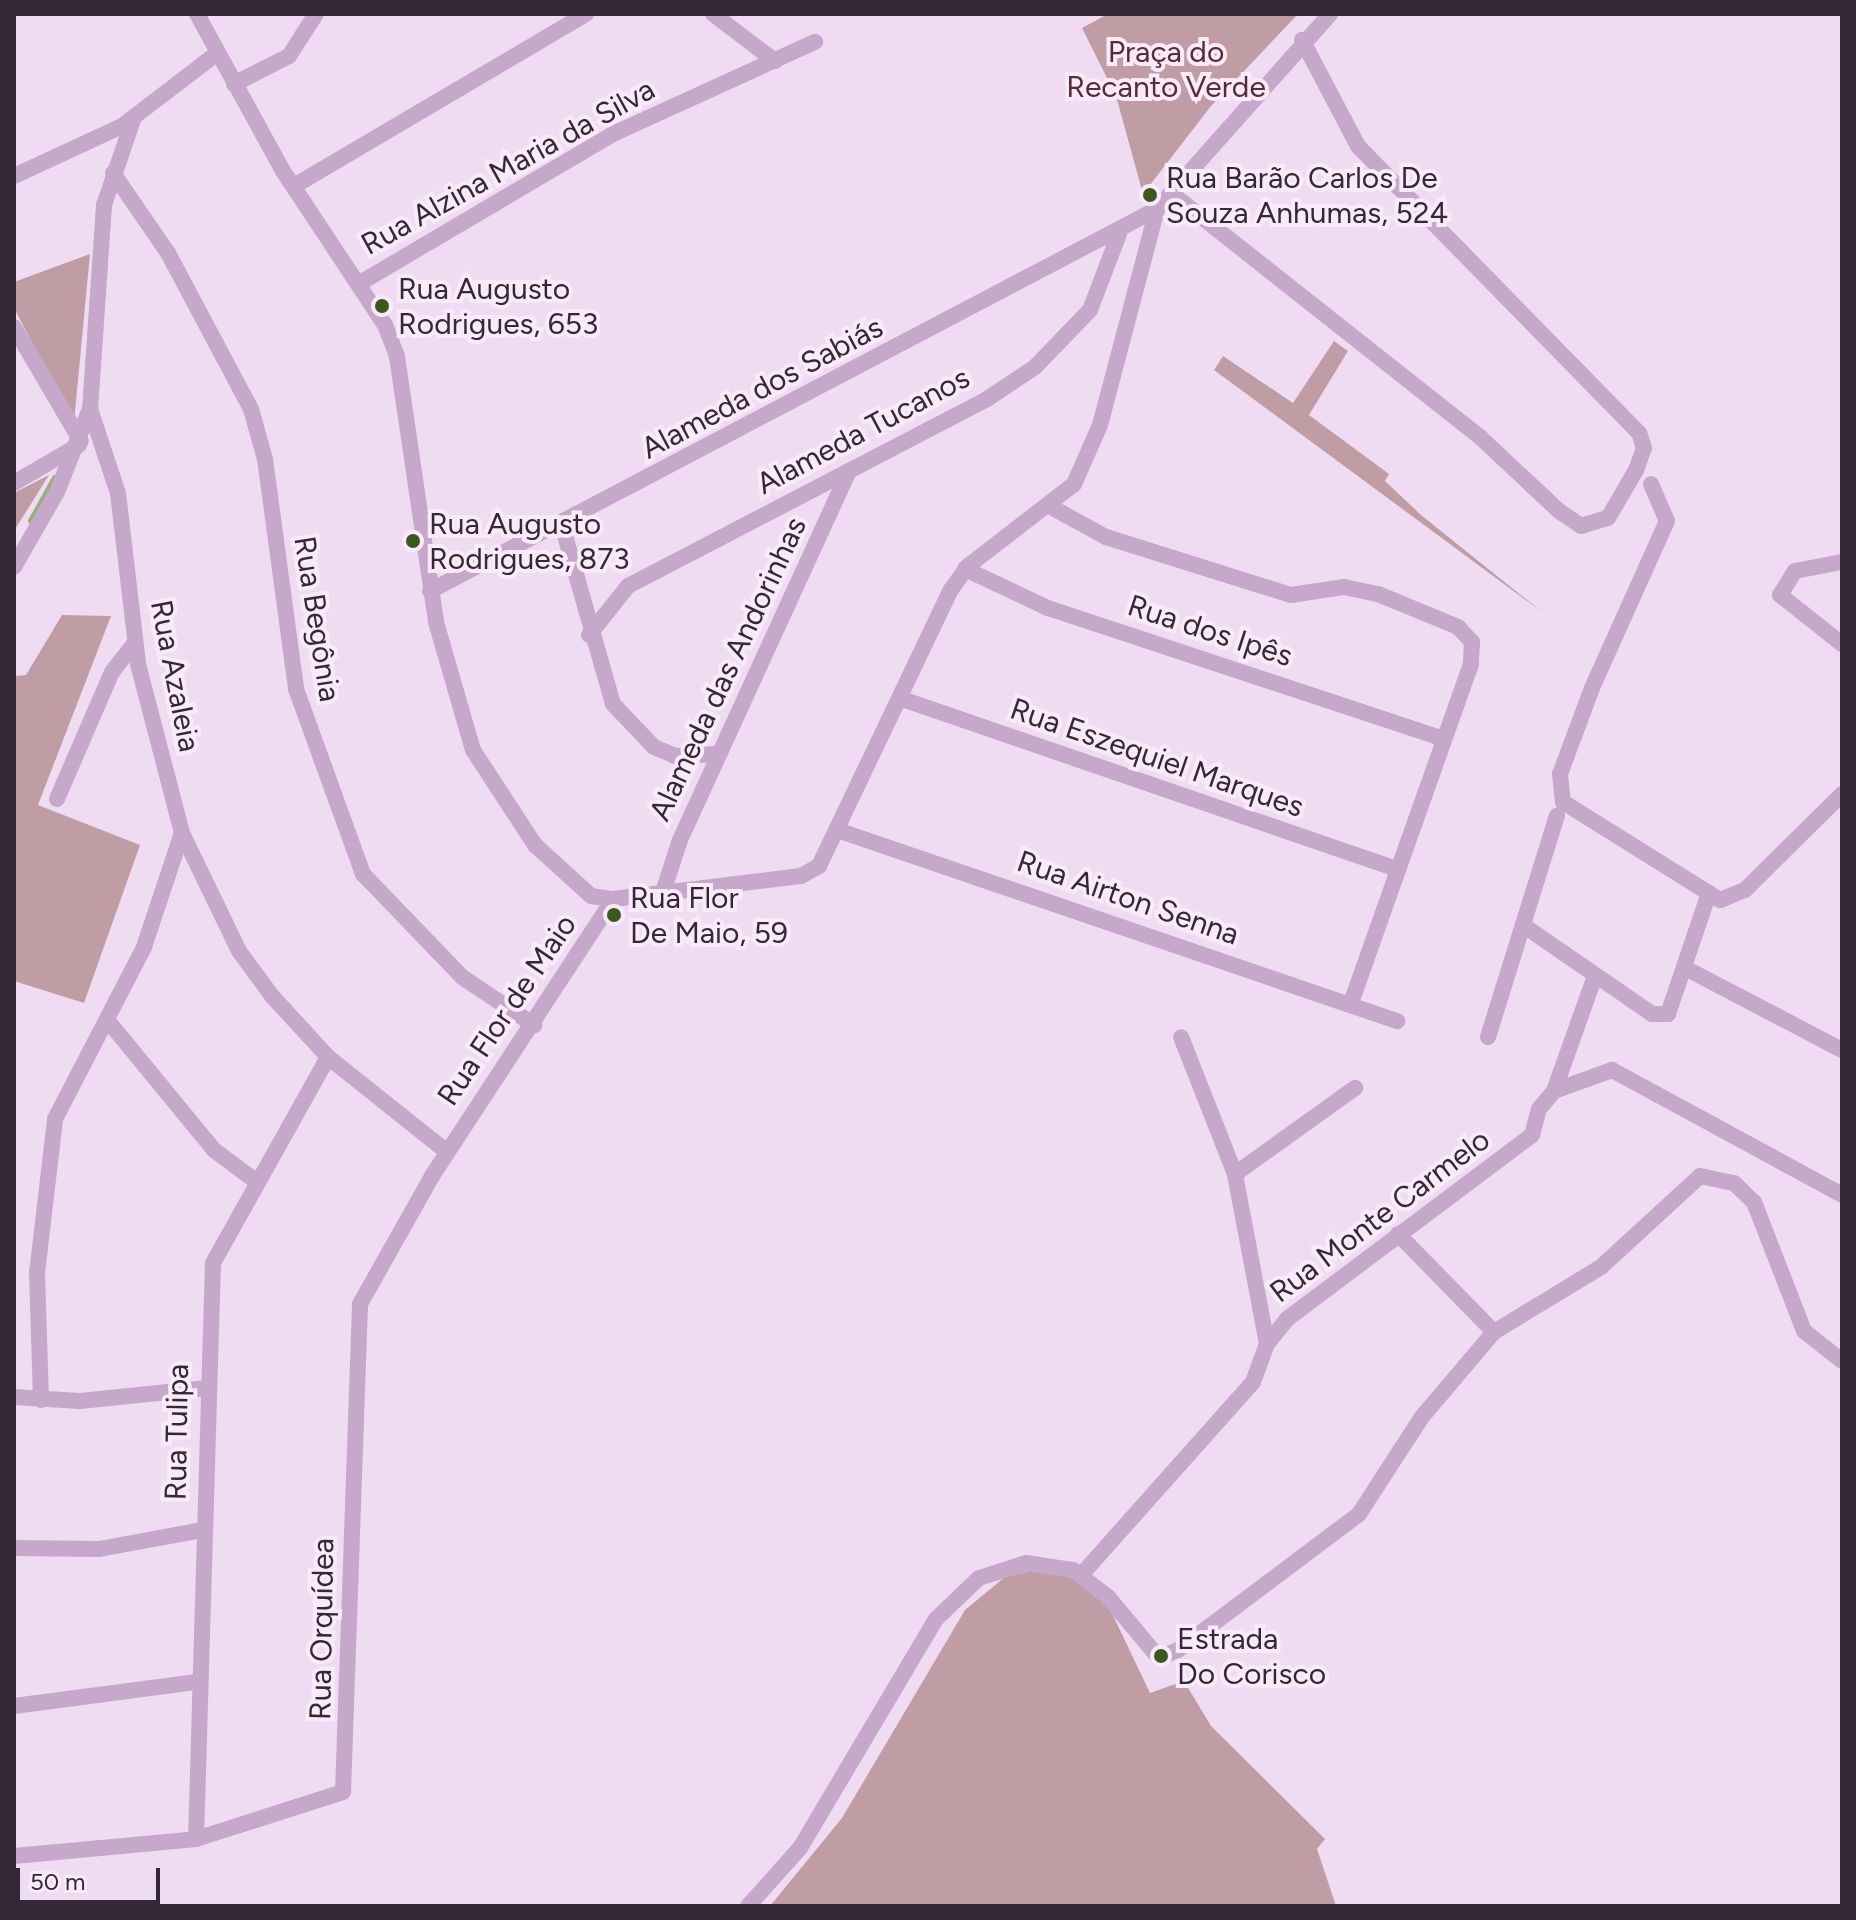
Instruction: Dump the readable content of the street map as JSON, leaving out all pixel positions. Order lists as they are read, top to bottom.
{
  "streets": {
    "street": [
      "Rua Alzina Maria da Silva",
      "Alameda dos Sabiás",
      "Alameda Tucanos",
      "Rua Begônia",
      "Rua dos Ipês",
      "Alameda das Andorinhas",
      "Rua Azaleia",
      "Rua Eszequiel Marques",
      "Rua Airton Senna",
      "Rua Flor de Maio",
      "Rua Monte Carmelo",
      "Rua Tulipa",
      "Rua Orquídea"
    ]
  },
  "crossings": [
    ["Alameda dos Sabiás", "Alameda Tucanos"],
    ["Alameda Tucanos", "Alameda das Andorinhas"],
    ["Rua Begônia", "Rua Azaleia"],
    ["Rua Begônia", "Rua Flor de Maio"],
    ["Rua Azaleia", "Rua Flor de Maio"],
    ["Rua Azaleia", "Rua Tulipa"],
    ["Rua Azaleia", "Rua Orquídea"],
    ["Rua Flor de Maio", "Rua Orquídea"],
    ["Rua Tulipa", "Rua Orquídea"]
  ],
  "parks": ["Praça do Recanto Verde"],
  "places": [
    "Rua Barão Carlos De Souza Anhumas, 524",
    "Rua Augusto Rodrigues, 653",
    "Rua Augusto Rodrigues, 873",
    "Rua Flor De Maio, 59",
    "Estrada Do Corisco"
  ],
  "scale_bar": "50 m"
}
